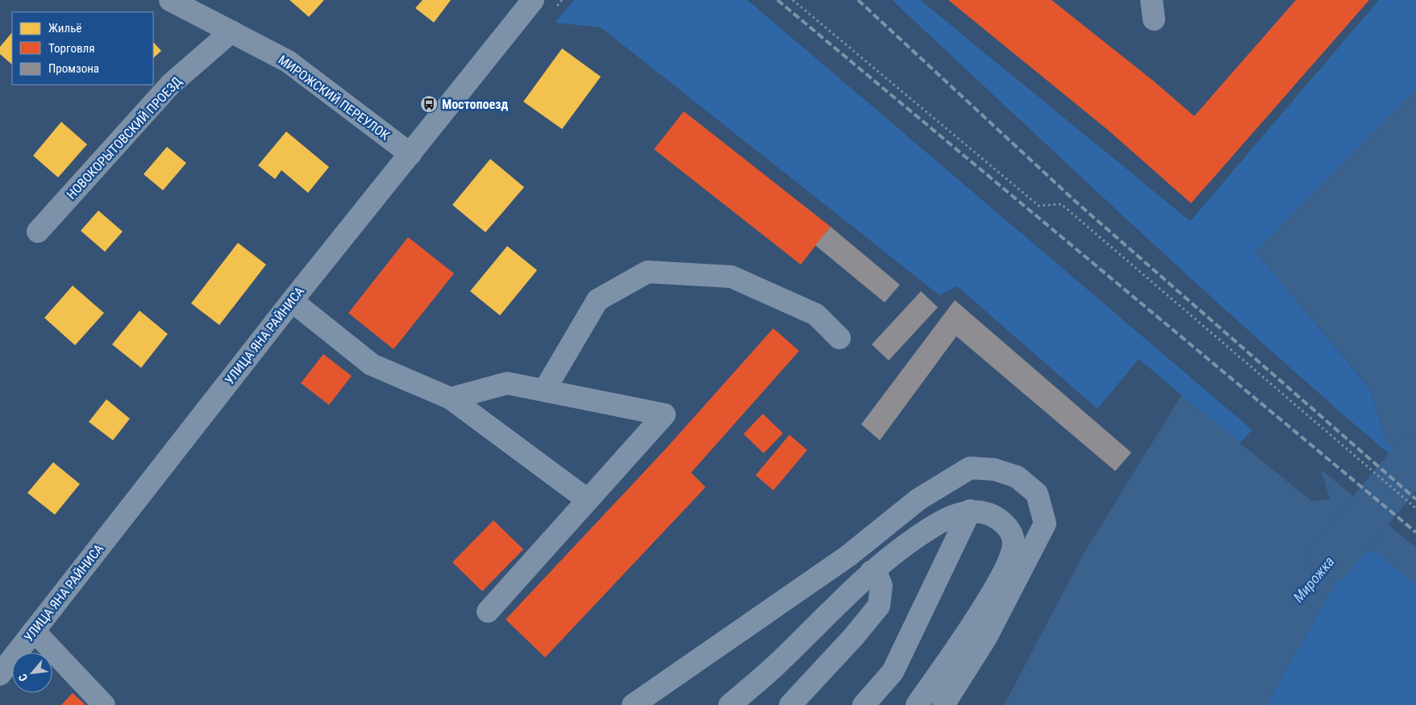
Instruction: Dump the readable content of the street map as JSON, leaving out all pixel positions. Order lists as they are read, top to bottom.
{
  "streets": {
    "street": ["МИРОЖСКИЙ ПЕРЕУЛОК", "НОВОКОРЫТОВСКИЙ ПРОЕЗД", "УЛИЦА ЯНА РАЙНИСА"]
  },
  "crossings": [
    ["МИРОЖСКИЙ ПЕРЕУЛОК", "НОВОКОРЫТОВСКИЙ ПРОЕЗД"],
    ["МИРОЖСКИЙ ПЕРЕУЛОК", "УЛИЦА ЯНА РАЙНИСА"]
  ],
  "water": ["Мирожка"],
  "places": {
    "bus stop": ["Мостопоезд"]
  },
  "legend": ["Жильё", "Торговля", "Промзона"],
  "north": "bottom left"
}
